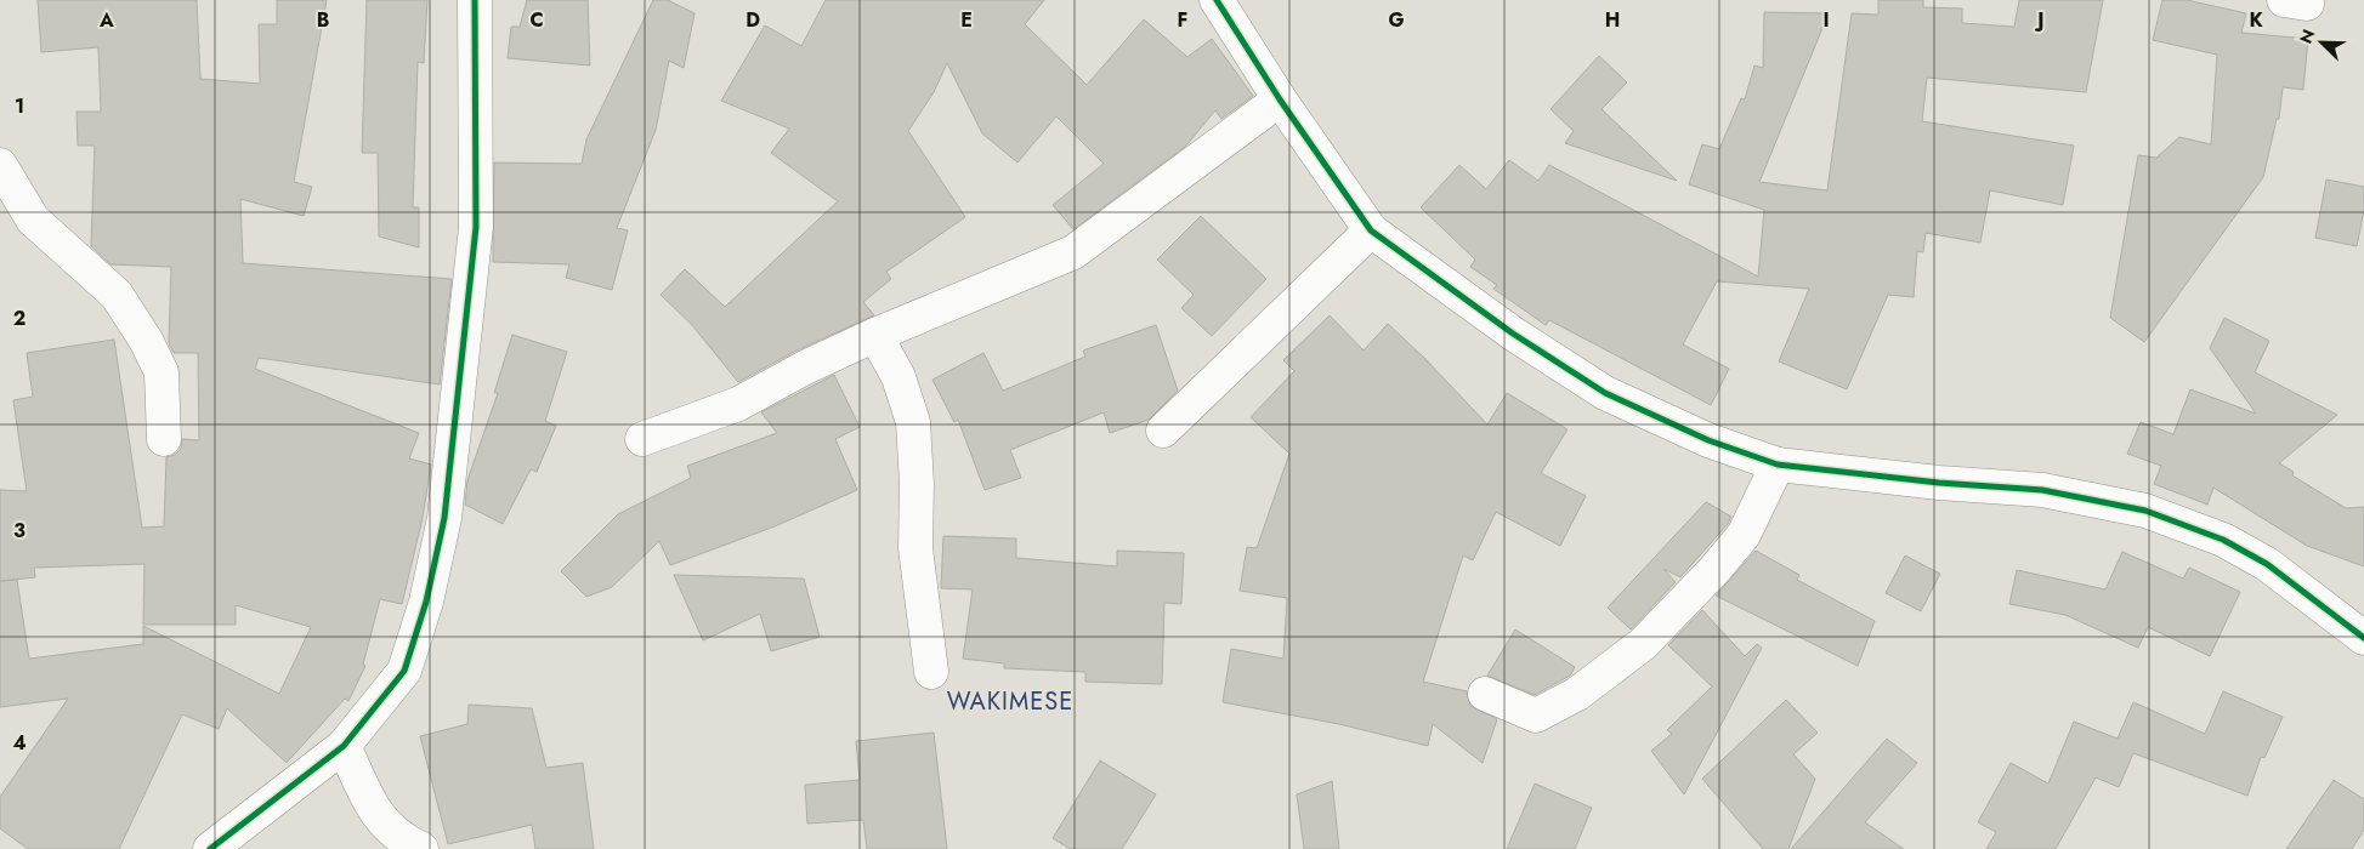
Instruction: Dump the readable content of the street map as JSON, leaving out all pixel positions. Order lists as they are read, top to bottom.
{
  "districts": ["WAKIMESE"],
  "north": "top left",
  "grid": {
    "columns": [
      "A",
      "B",
      "C",
      "D",
      "E",
      "F",
      "G",
      "H",
      "I",
      "J",
      "K"
    ],
    "rows": [
      "1",
      "2",
      "3",
      "4"
    ]
  }
}
